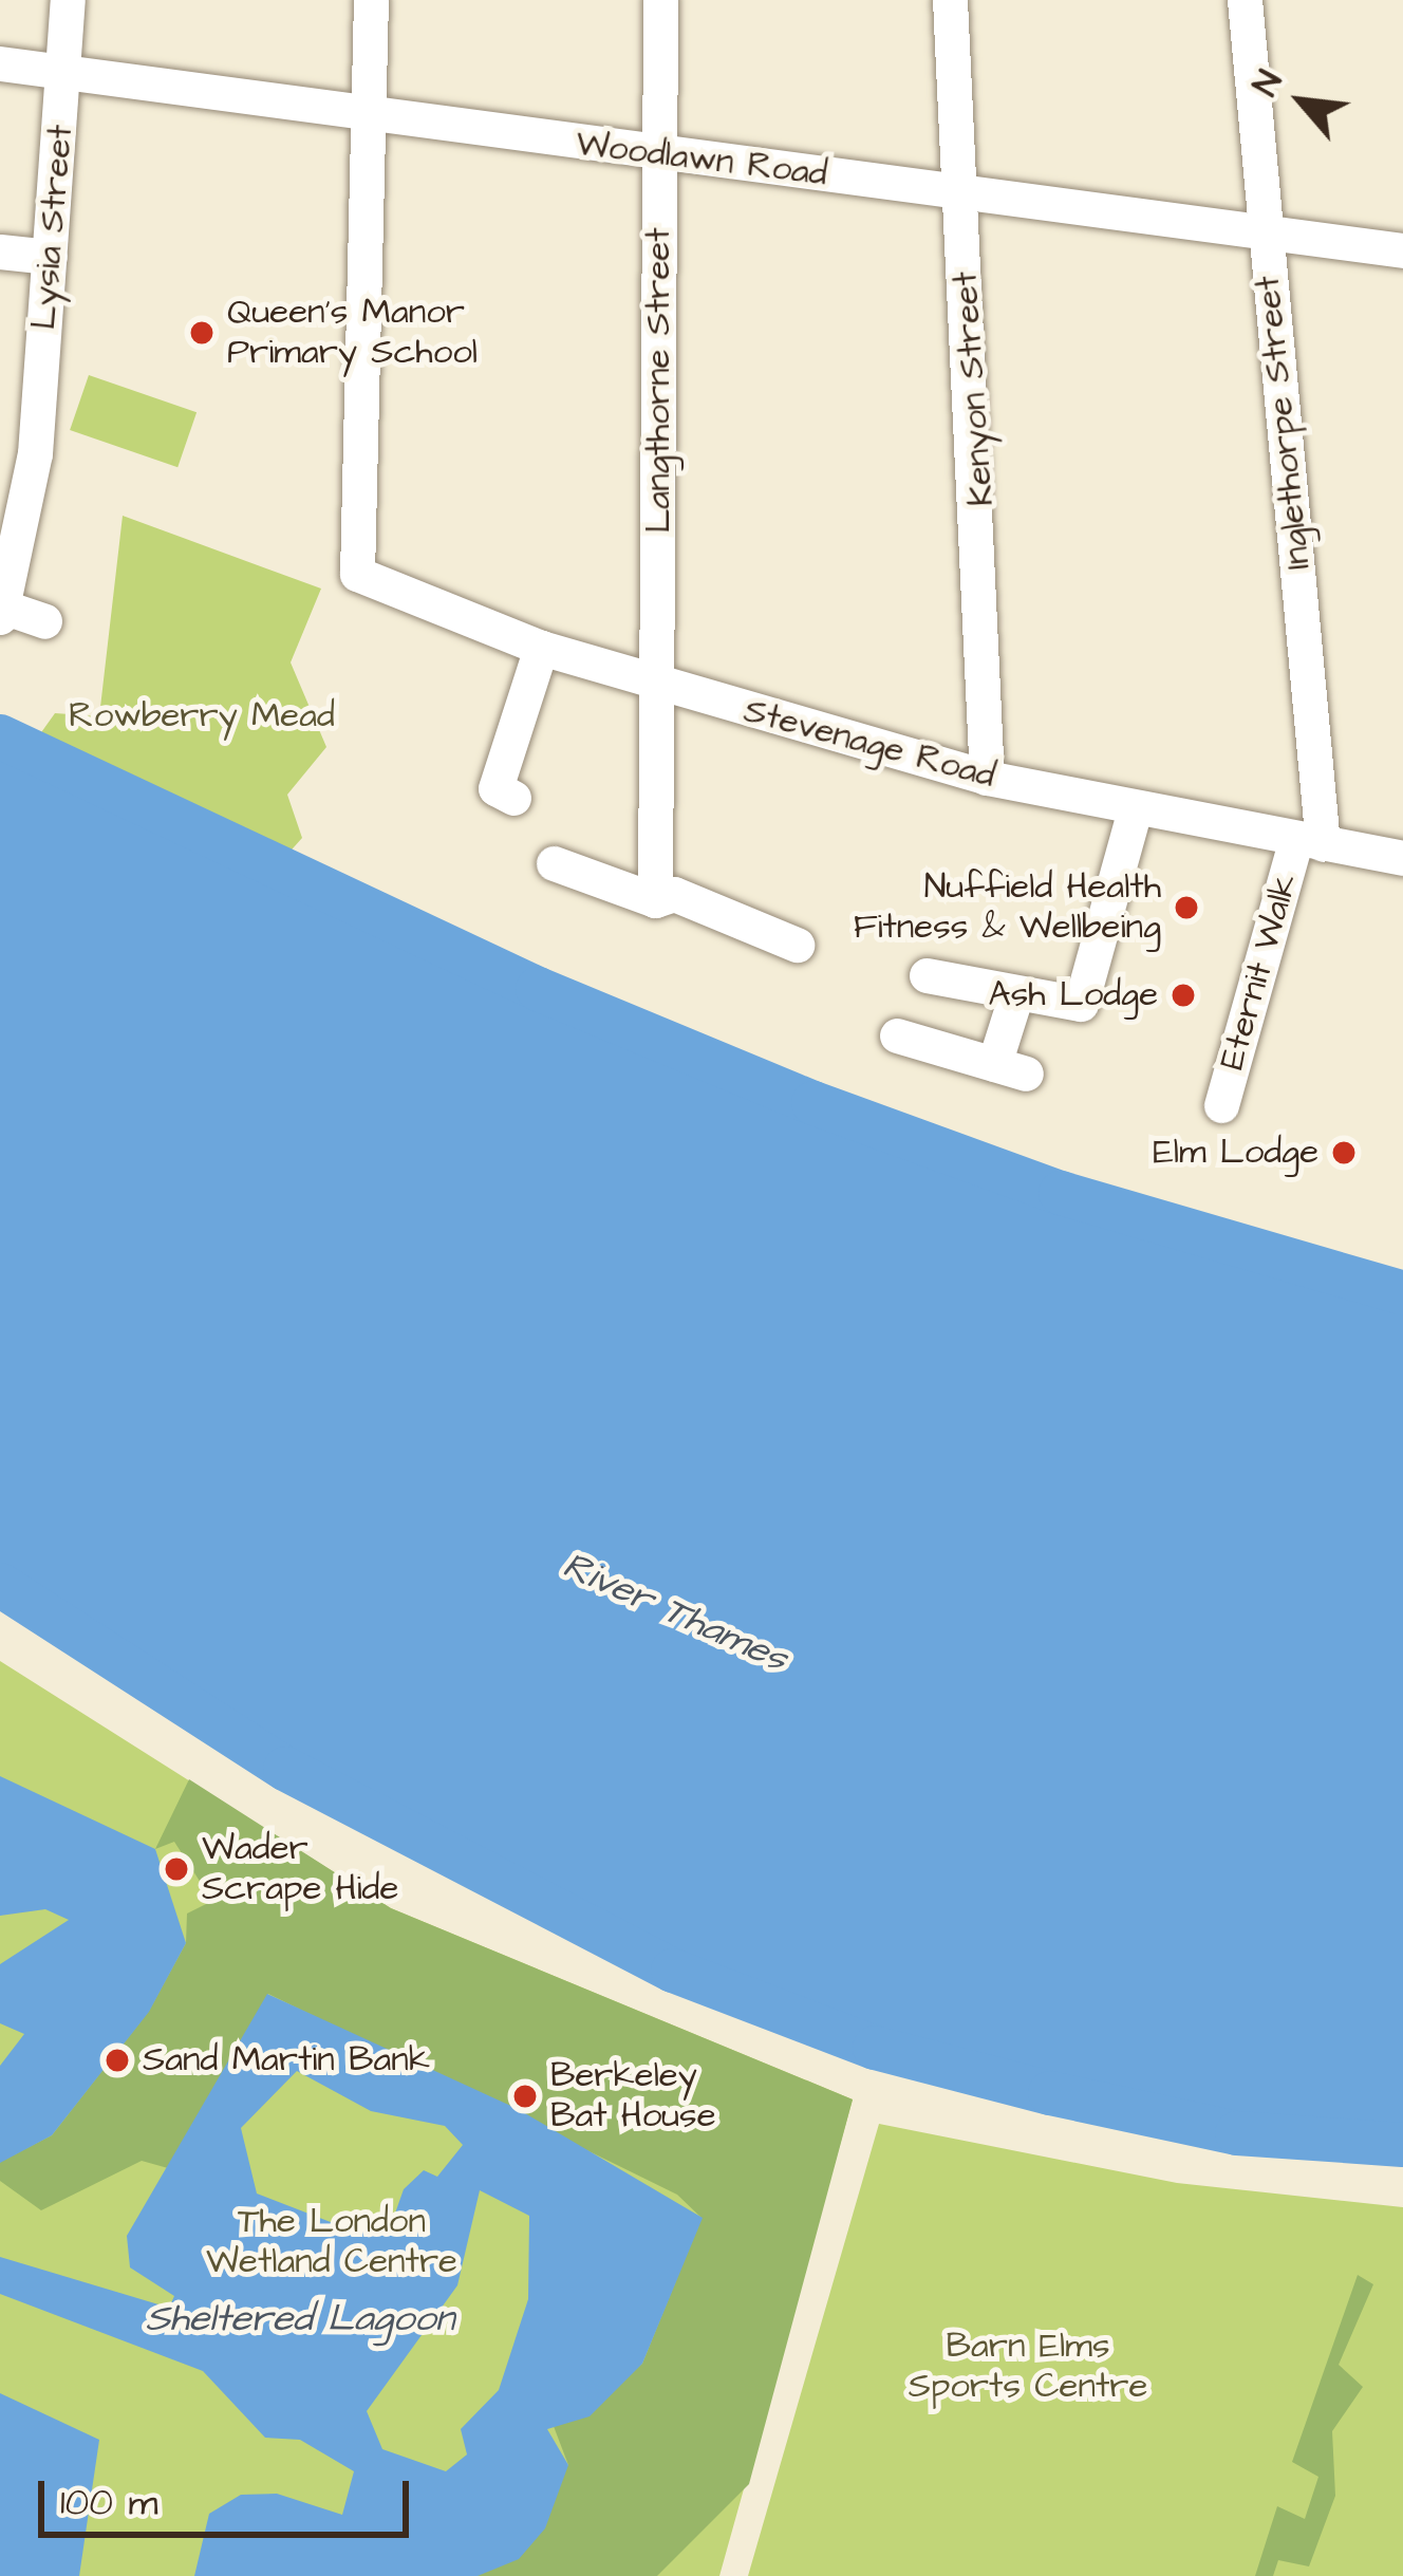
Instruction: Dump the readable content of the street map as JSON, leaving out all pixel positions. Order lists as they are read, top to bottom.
{
  "streets": {
    "street": [
      "Woodlawn Road",
      "Lysia Street",
      "Langthorne Street",
      "Kenyon Street",
      "Inglethorpe Street",
      "Stevenage Road",
      "Eternit Walk"
    ]
  },
  "crossings": [
    ["Woodlawn Road", "Lysia Street"],
    ["Woodlawn Road", "Langthorne Street"],
    ["Woodlawn Road", "Kenyon Street"],
    ["Woodlawn Road", "Inglethorpe Street"],
    ["Woodlawn Road", "Stevenage Road"],
    ["Langthorne Street", "Stevenage Road"],
    ["Kenyon Street", "Stevenage Road"],
    ["Inglethorpe Street", "Stevenage Road"],
    ["Inglethorpe Street", "Eternit Walk"],
    ["Stevenage Road", "Eternit Walk"]
  ],
  "water": ["River Thames", "Sheltered Lagoon"],
  "parks": ["Rowberry Mead", "The London Wetland Centre", "Barn Elms Sports Centre"],
  "places": [
    "Queen's Manor Primary School",
    "Nuffield Health Fitness & Wellbeing",
    "Ash Lodge",
    "Elm Lodge",
    "Wader Scrape Hide",
    "Sand Martin Bank",
    "Berkeley Bat House"
  ],
  "scale_bar": "100 m",
  "north": "top left"
}
